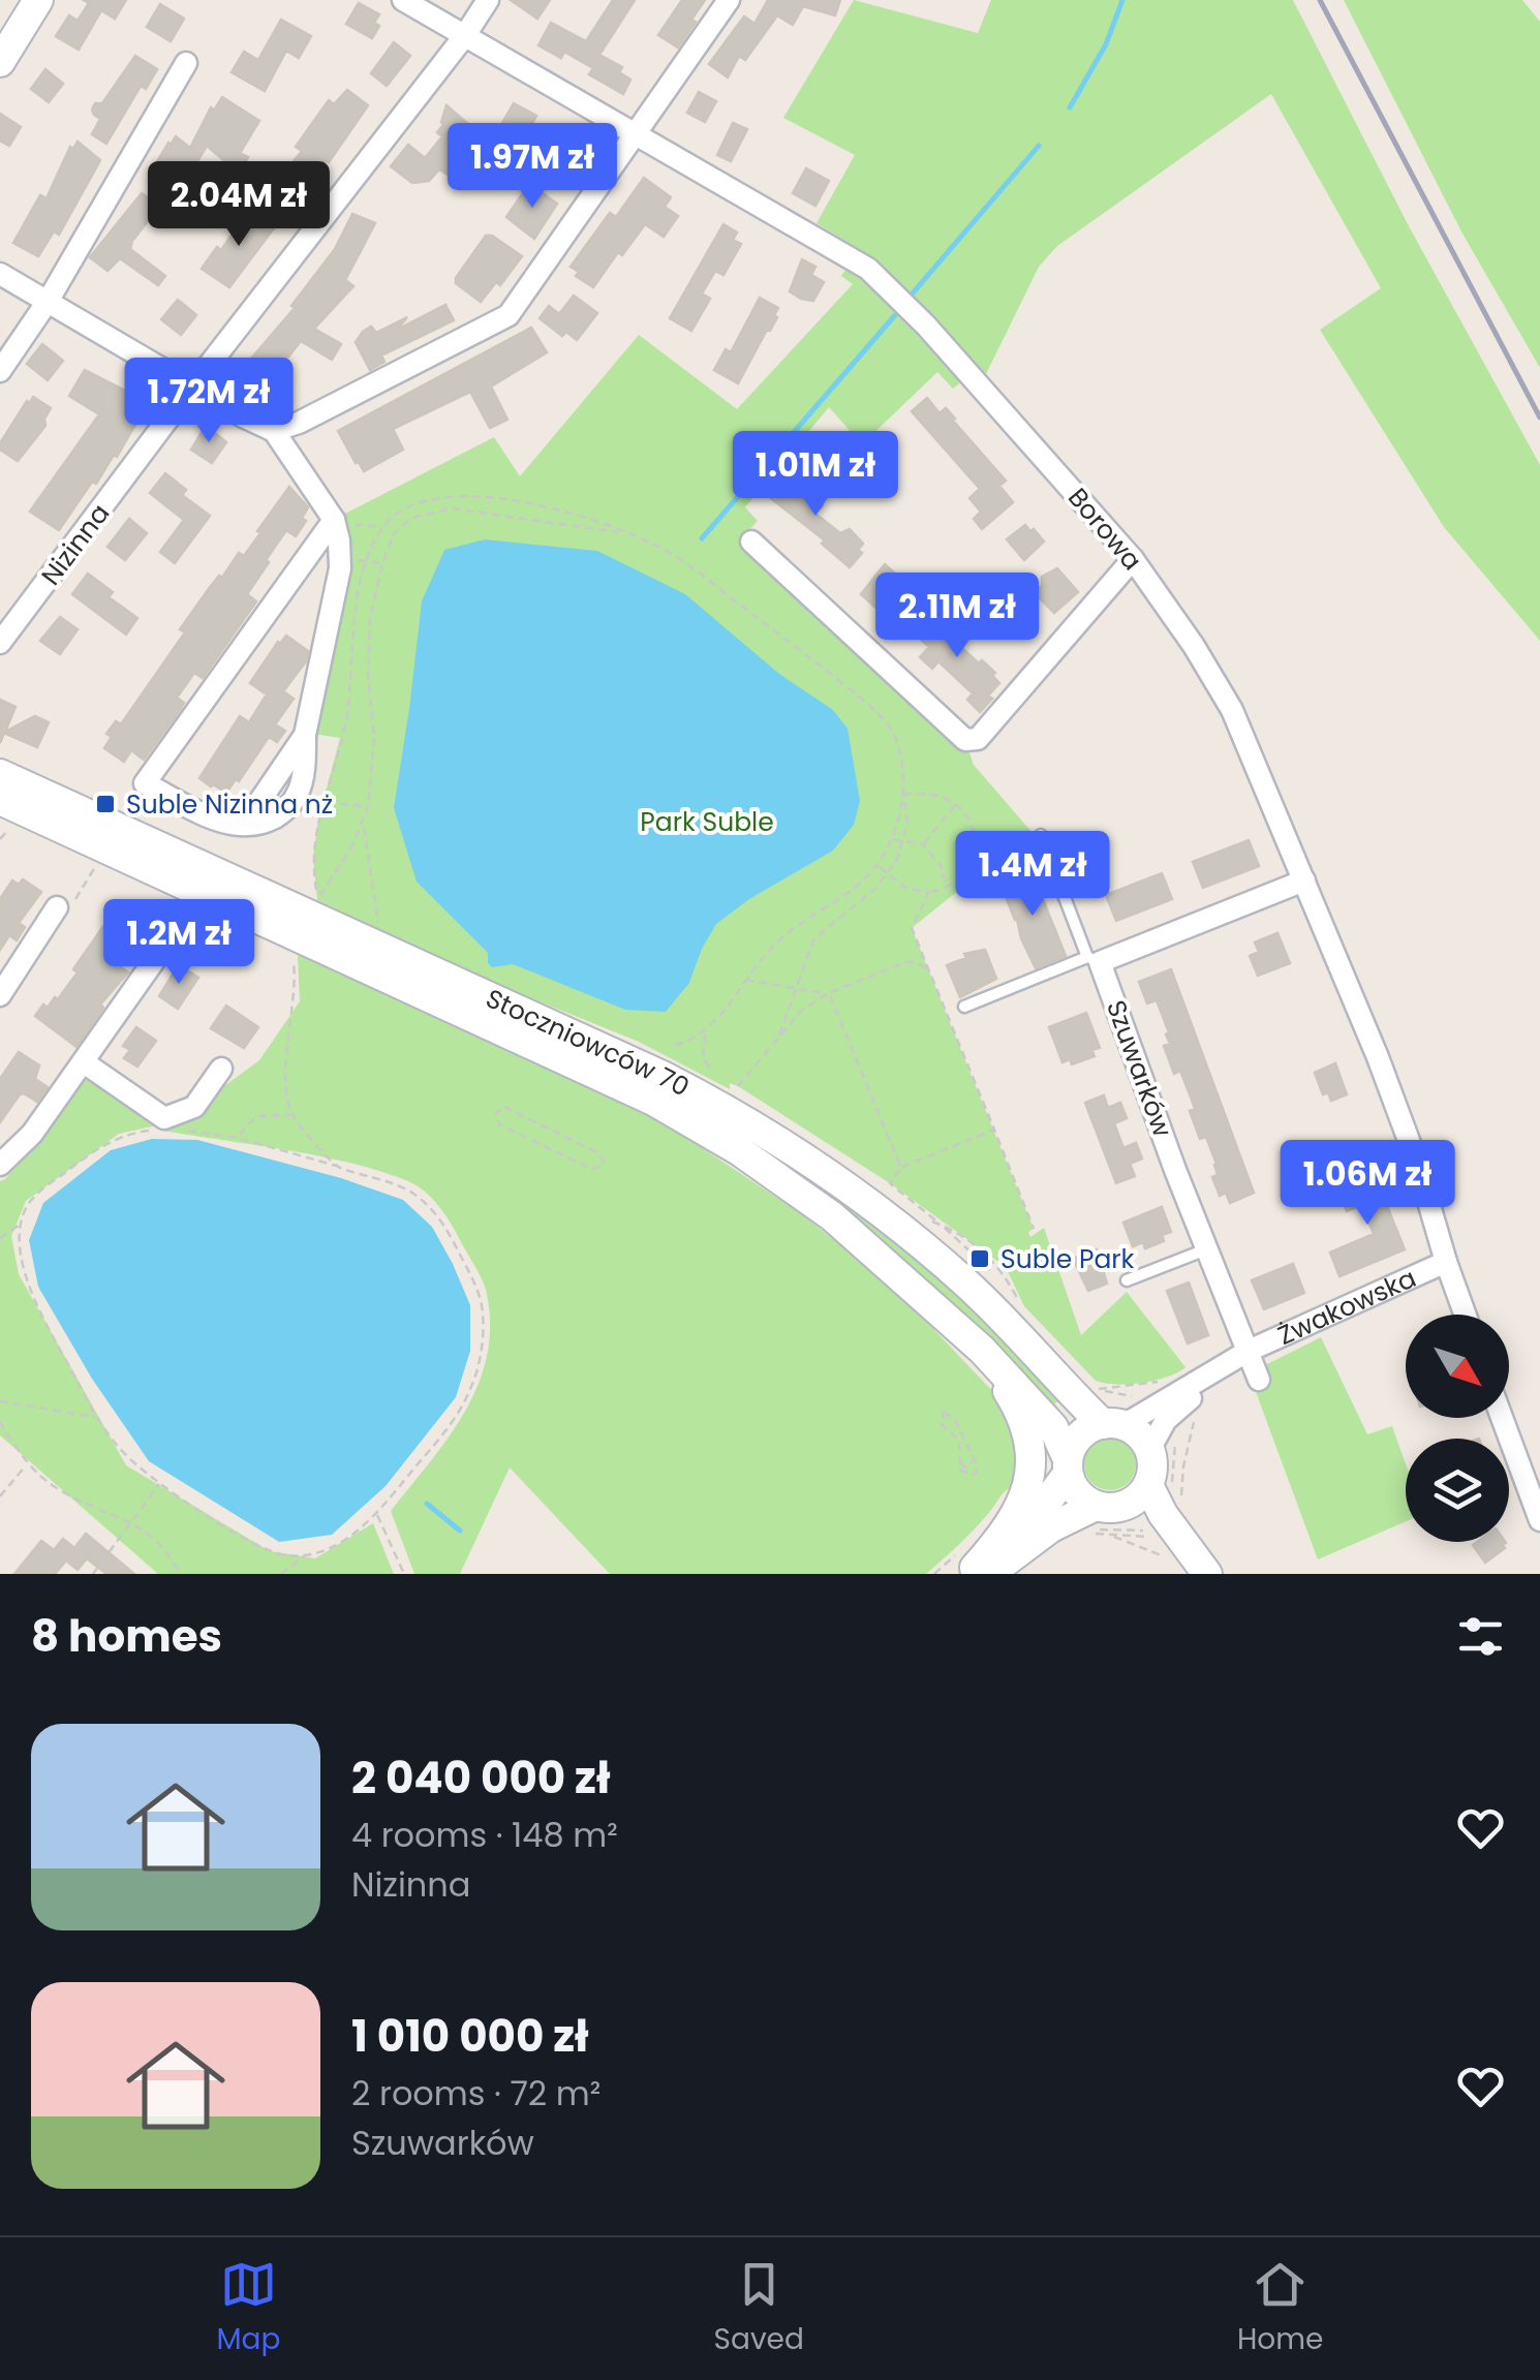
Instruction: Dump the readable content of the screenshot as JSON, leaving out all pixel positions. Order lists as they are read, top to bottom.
{
  "streets": {
    "street": [
      "Borowa",
      "Nizinna",
      "Stoczniowców 70",
      "Szuwarków",
      "Żwakowska"
    ]
  },
  "crossings": [
    ["Borowa", "Nizinna"],
    ["Borowa", "Żwakowska"],
    ["Stoczniowców 70", "Żwakowska"],
    ["Szuwarków", "Żwakowska"]
  ],
  "parks": ["Park Suble"],
  "places": {
    "transit": ["Suble Nizinna nż", "Suble Park"]
  },
  "north": "bottom right",
  "page": {
    "price": [
      "1.97M zł",
      "2.04M zł",
      "1.72M zł",
      "1.01M zł",
      "2.11M zł",
      "1.4M zł",
      "1.2M zł",
      "1.06M zł"
    ],
    "heading": "8 homes",
    "list": [
      {
        "name": "2 040 000 zł",
        "note": "4 rooms · 148 m² · Nizinna"
      },
      {
        "name": "1 010 000 zł",
        "note": "2 rooms · 72 m² · Szuwarków"
      }
    ],
    "tabs": ["Map", "Saved", "Home"]
  }
}
